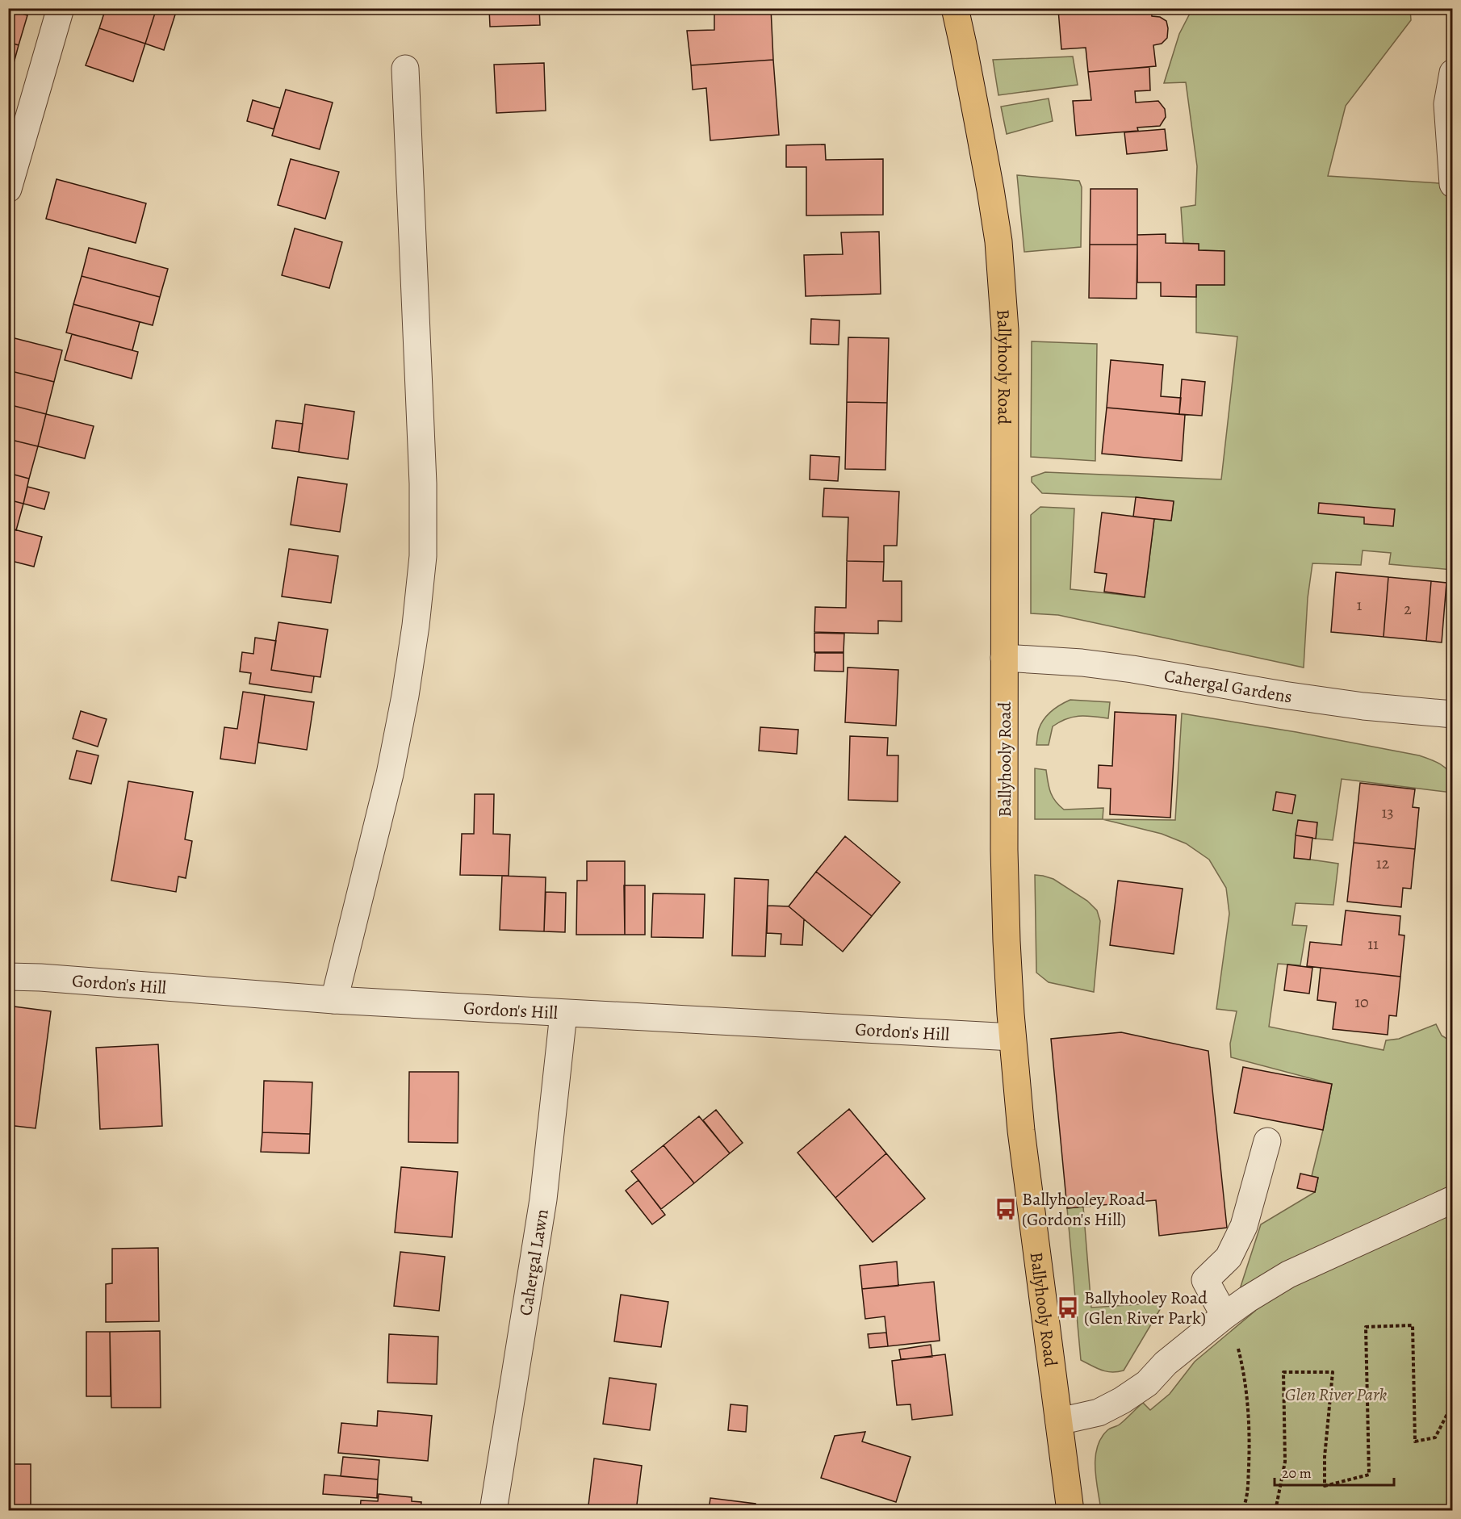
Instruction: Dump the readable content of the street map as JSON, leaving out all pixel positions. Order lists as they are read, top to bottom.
{
  "streets": {
    "main road": ["Ballyhooly Road"],
    "street": ["Cahergal Gardens", "Gordon's Hill", "Cahergal Lawn"]
  },
  "crossings": [
    ["Ballyhooly Road", "Cahergal Gardens"],
    ["Ballyhooly Road", "Gordon's Hill"],
    ["Gordon's Hill", "Cahergal Lawn"]
  ],
  "parks": ["Glen River Park"],
  "places": {
    "bus stop": ["Ballyhooley Road (Gordon's Hill)", "Ballyhooley Road (Glen River Park)"]
  },
  "house_numbers": [
    "1",
    "2",
    "13",
    "12",
    "11",
    "10"
  ],
  "scale_bar": "20 m"
}
